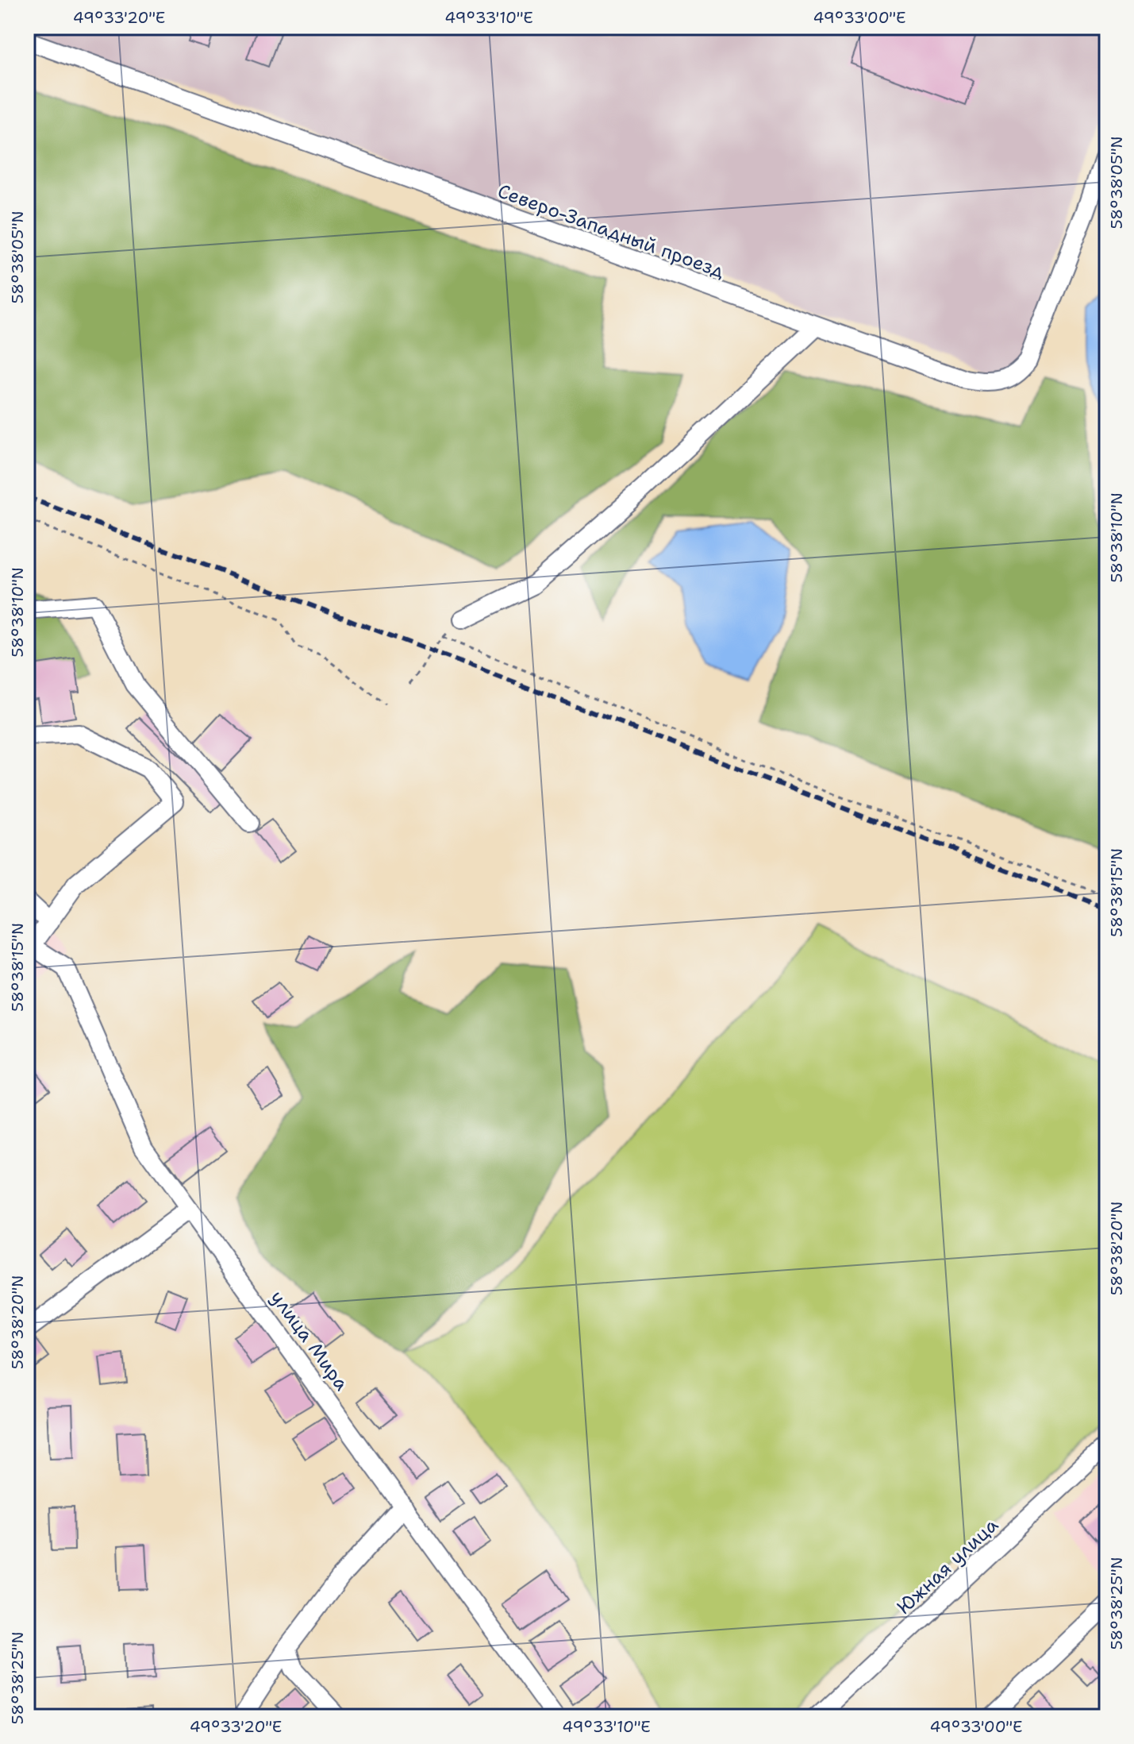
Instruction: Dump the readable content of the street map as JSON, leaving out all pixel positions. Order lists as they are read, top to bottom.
{
  "streets": {
    "street": ["Северо-Западный проезд", "улица Мира", "Южная улица"]
  },
  "coordinates": [
    "49°33'20\"E",
    "49°33'10\"E",
    "49°33'00\"E",
    "58°38'05\"N",
    "58°38'10\"N",
    "58°38'15\"N",
    "58°38'20\"N",
    "58°38'25\"N"
  ]
}
